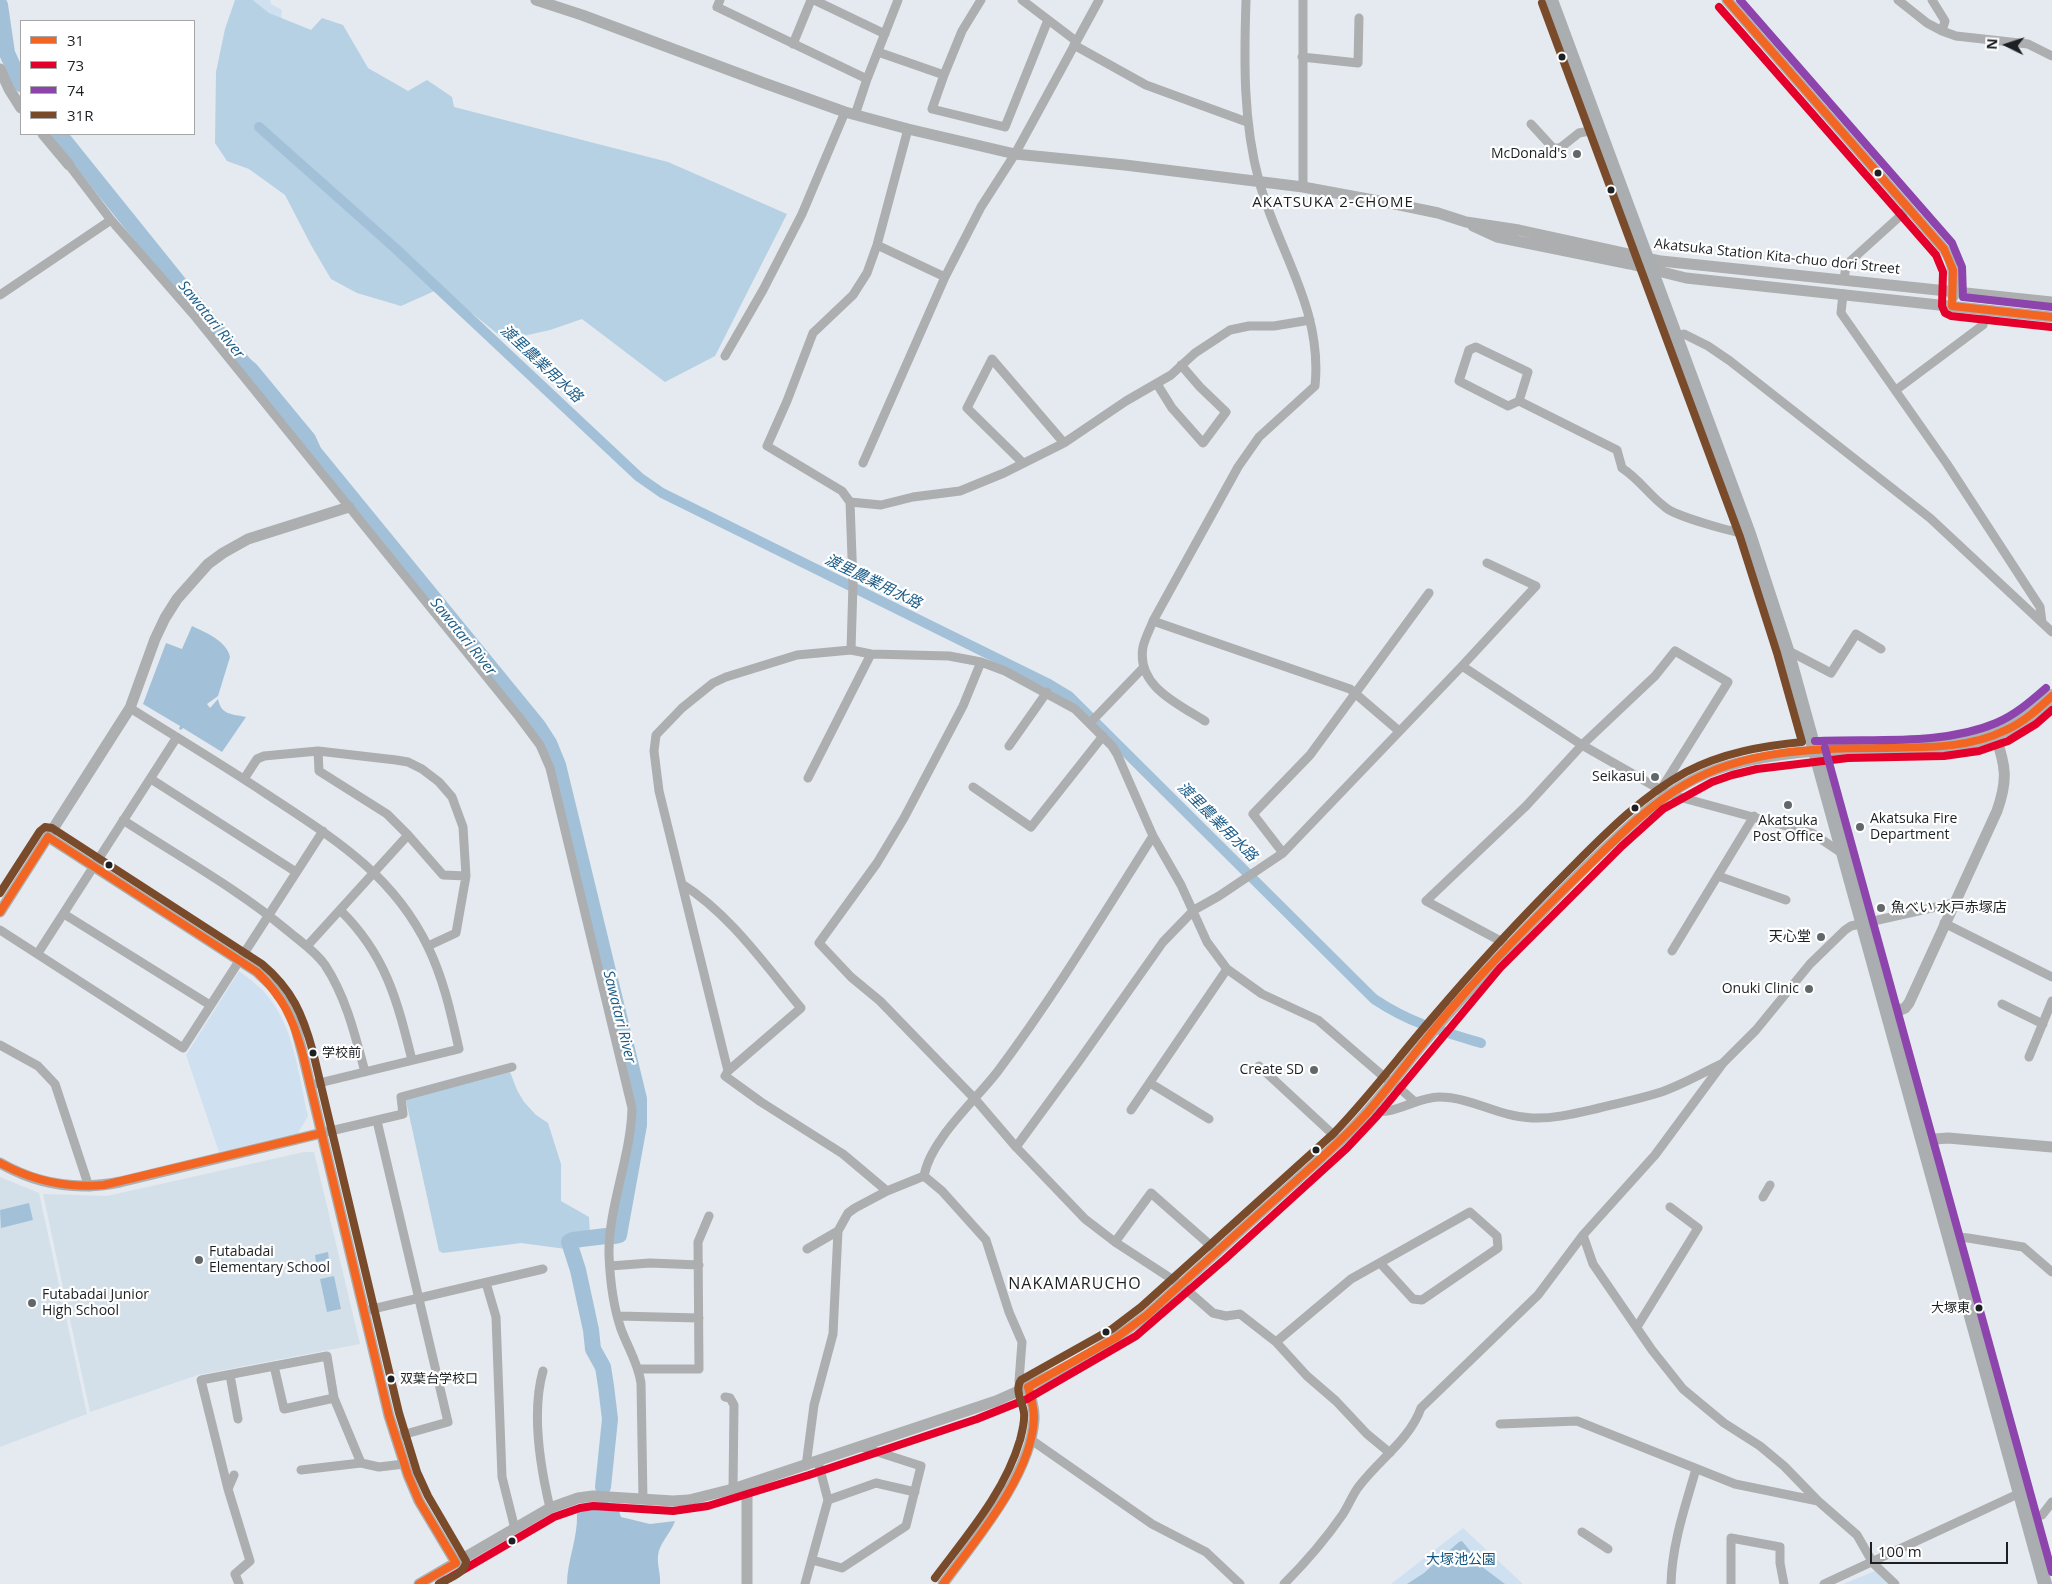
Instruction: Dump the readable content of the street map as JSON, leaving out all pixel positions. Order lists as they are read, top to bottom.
{
  "streets": {
    "street": ["Akatsuka Station Kita-chuo dori Street"]
  },
  "districts": ["AKATSUKA 2-CHOME", "NAKAMARUCHO"],
  "water": ["Sawatari River", "渡里農業用水路"],
  "parks": ["大塚池公園"],
  "places": [
    "McDonald's",
    "Seikasui",
    "Akatsuka Post Office",
    "Akatsuka Fire Department",
    "魚べい 水戸赤塚店",
    "天心堂",
    "Onuki Clinic",
    "学校前",
    "Create SD",
    "Futabadai Elementary School",
    "Futabadai Junior High School",
    "大塚東",
    "双葉台学校口"
  ],
  "lines": [
    "transit line 31",
    "transit line 74",
    "transit line 31R",
    "transit line 73"
  ],
  "legend": [
    "31",
    "73",
    "74",
    "31R"
  ],
  "scale_bar": "100 m",
  "north": "left"
}
